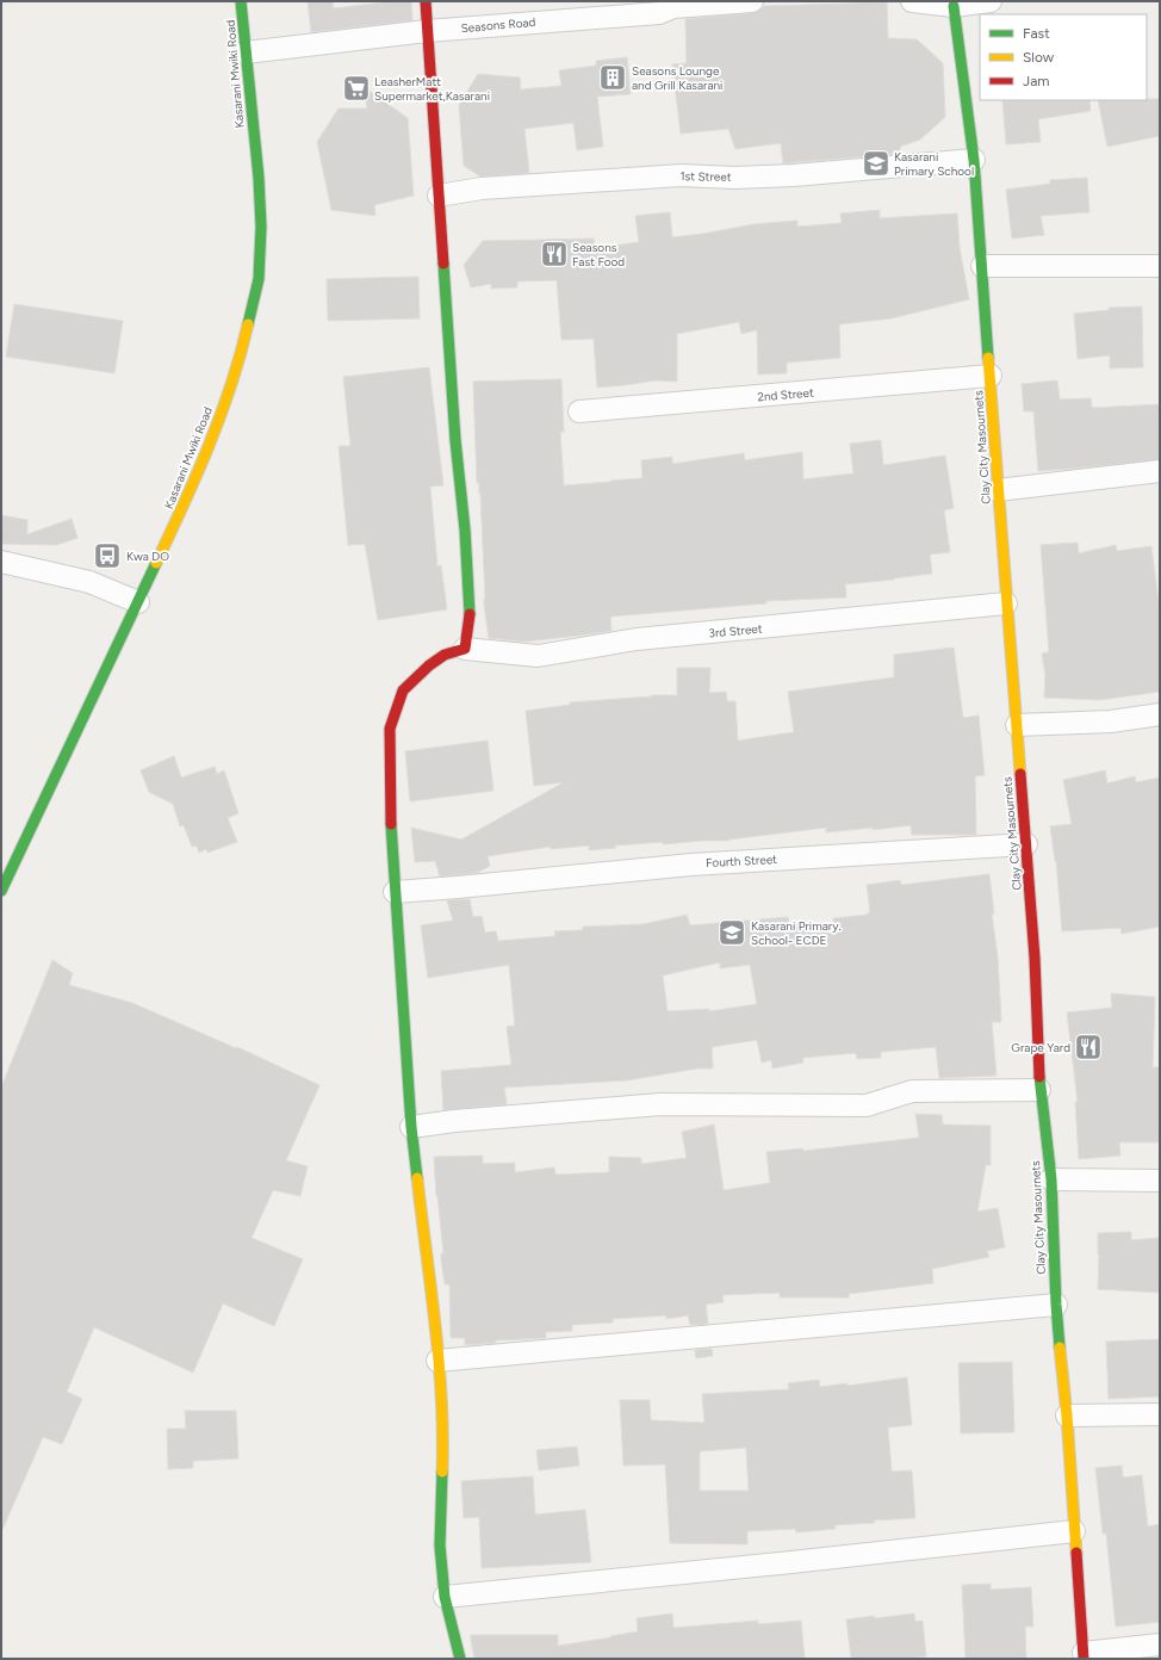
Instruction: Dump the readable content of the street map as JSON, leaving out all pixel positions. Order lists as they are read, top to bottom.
{
  "streets": {
    "street": [
      "Seasons Road",
      "Kasarani Mwiki Road",
      "1st Street",
      "2nd Street",
      "Clay City Masournets",
      "3rd Street",
      "Fourth Street"
    ]
  },
  "crossings": [
    ["Seasons Road", "Kasarani Mwiki Road"],
    ["1st Street", "Clay City Masournets"],
    ["2nd Street", "Clay City Masournets"],
    ["Clay City Masournets", "3rd Street"],
    ["Clay City Masournets", "Fourth Street"]
  ],
  "places": {
    "building": ["Seasons Lounge and Grill Kasarani"],
    "supermarket": ["LeasherMatt Supermarket,Kasarani"],
    "school or university": ["Kasarani Primary School", "Kasarani Primary. School- ECDE"],
    "restaurant": ["Seasons Fast Food", "Grape Yard"],
    "bus stop": ["Kwa DO"]
  },
  "legend": ["Fast", "Slow", "Jam"]
}
